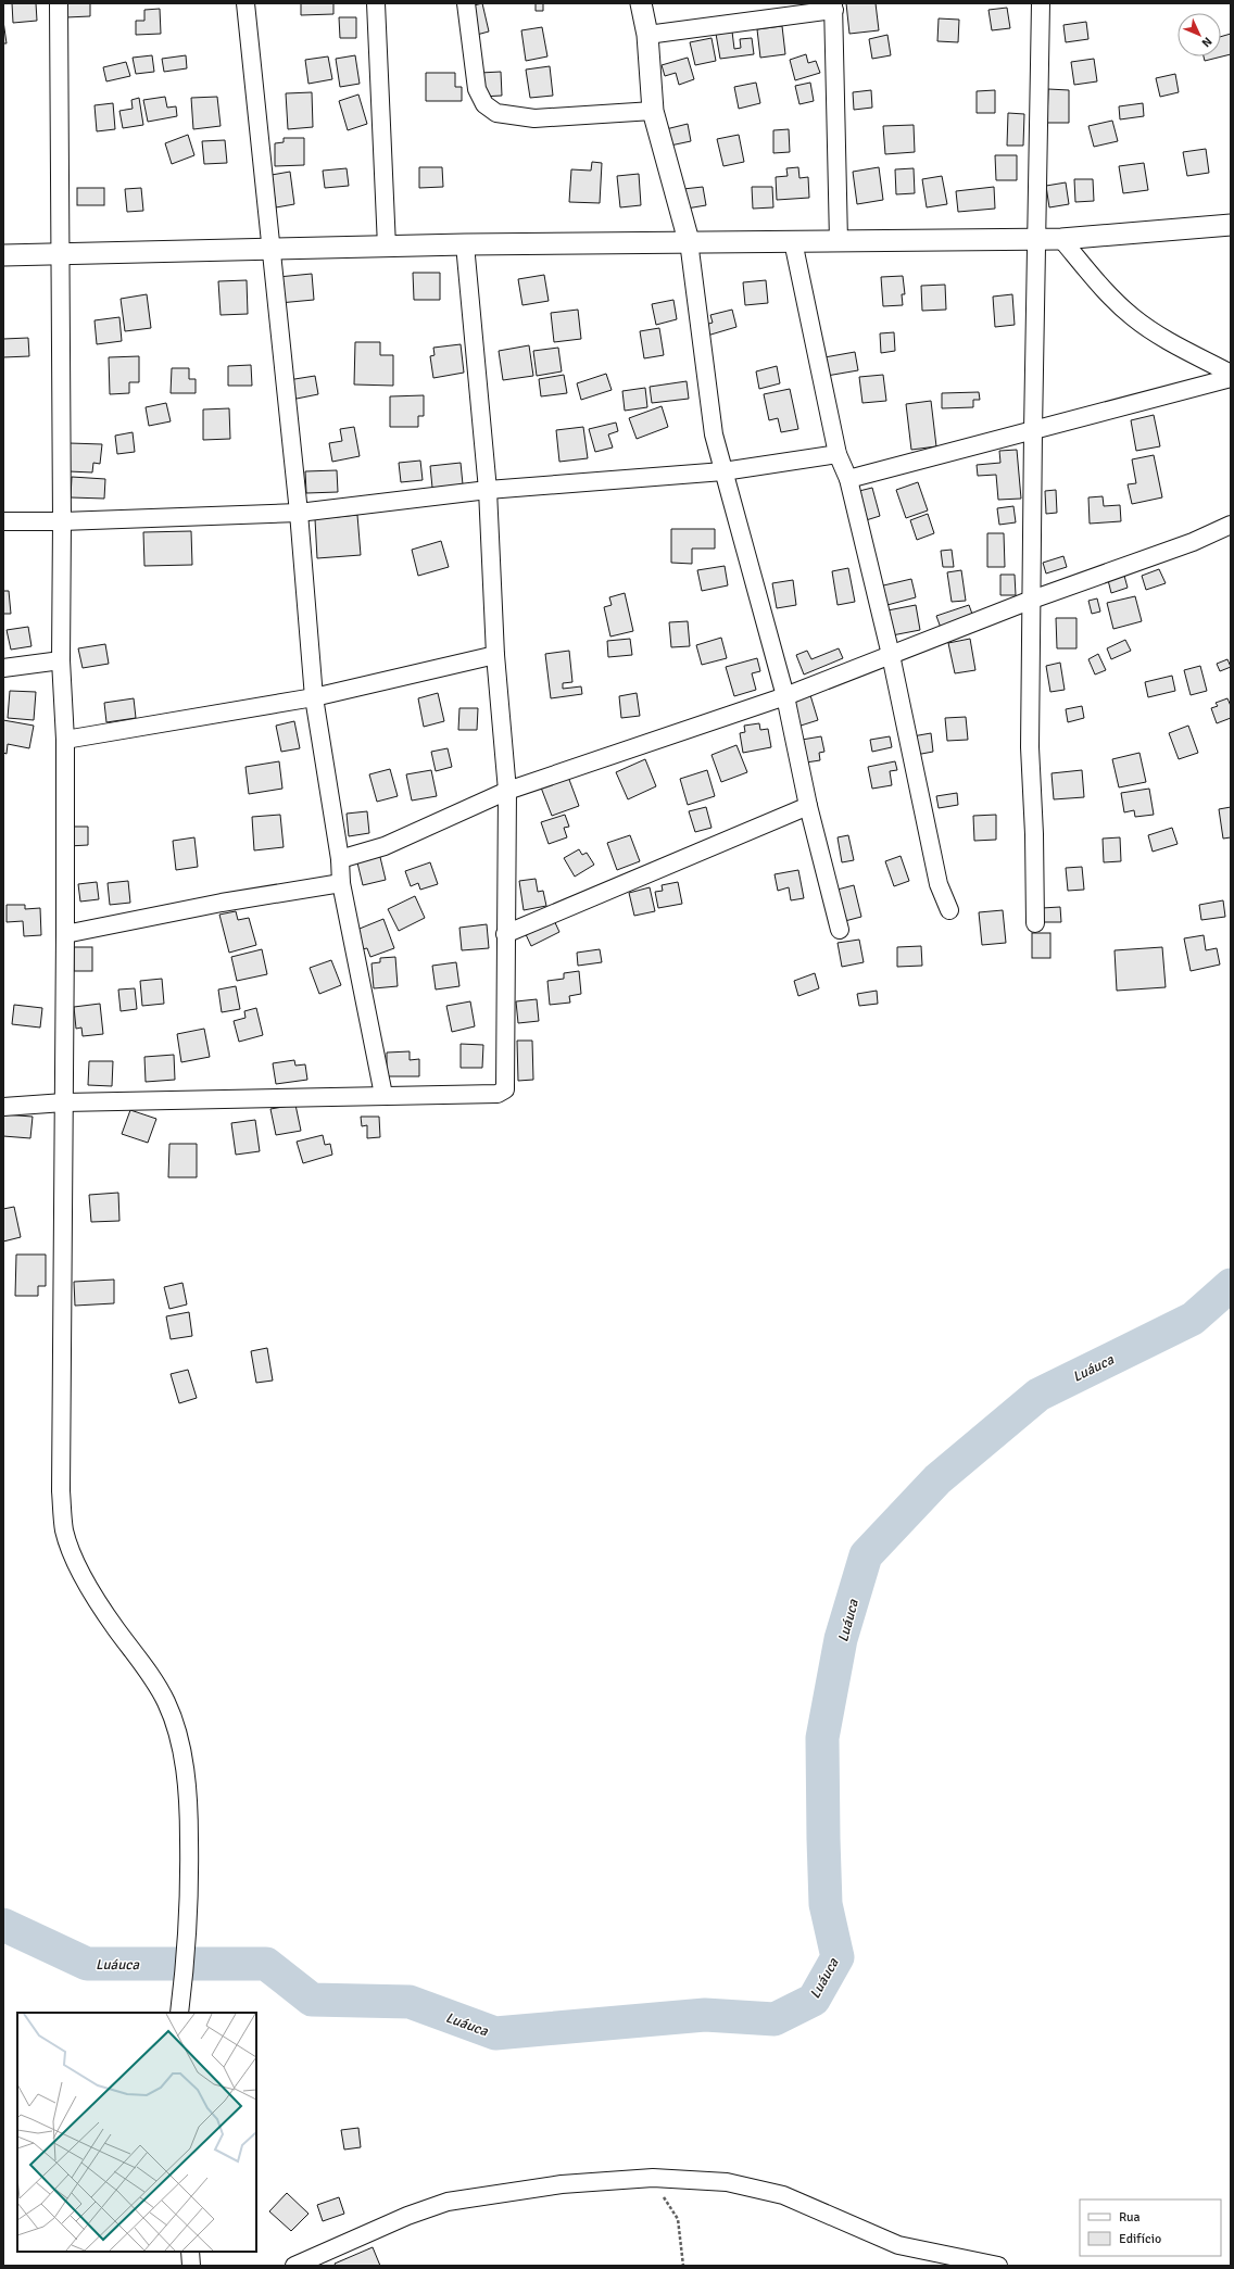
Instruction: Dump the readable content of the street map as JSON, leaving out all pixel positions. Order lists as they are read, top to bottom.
{
  "water": ["Luáuca"],
  "legend": ["Rua", "Edifício"],
  "north": "bottom right"
}
